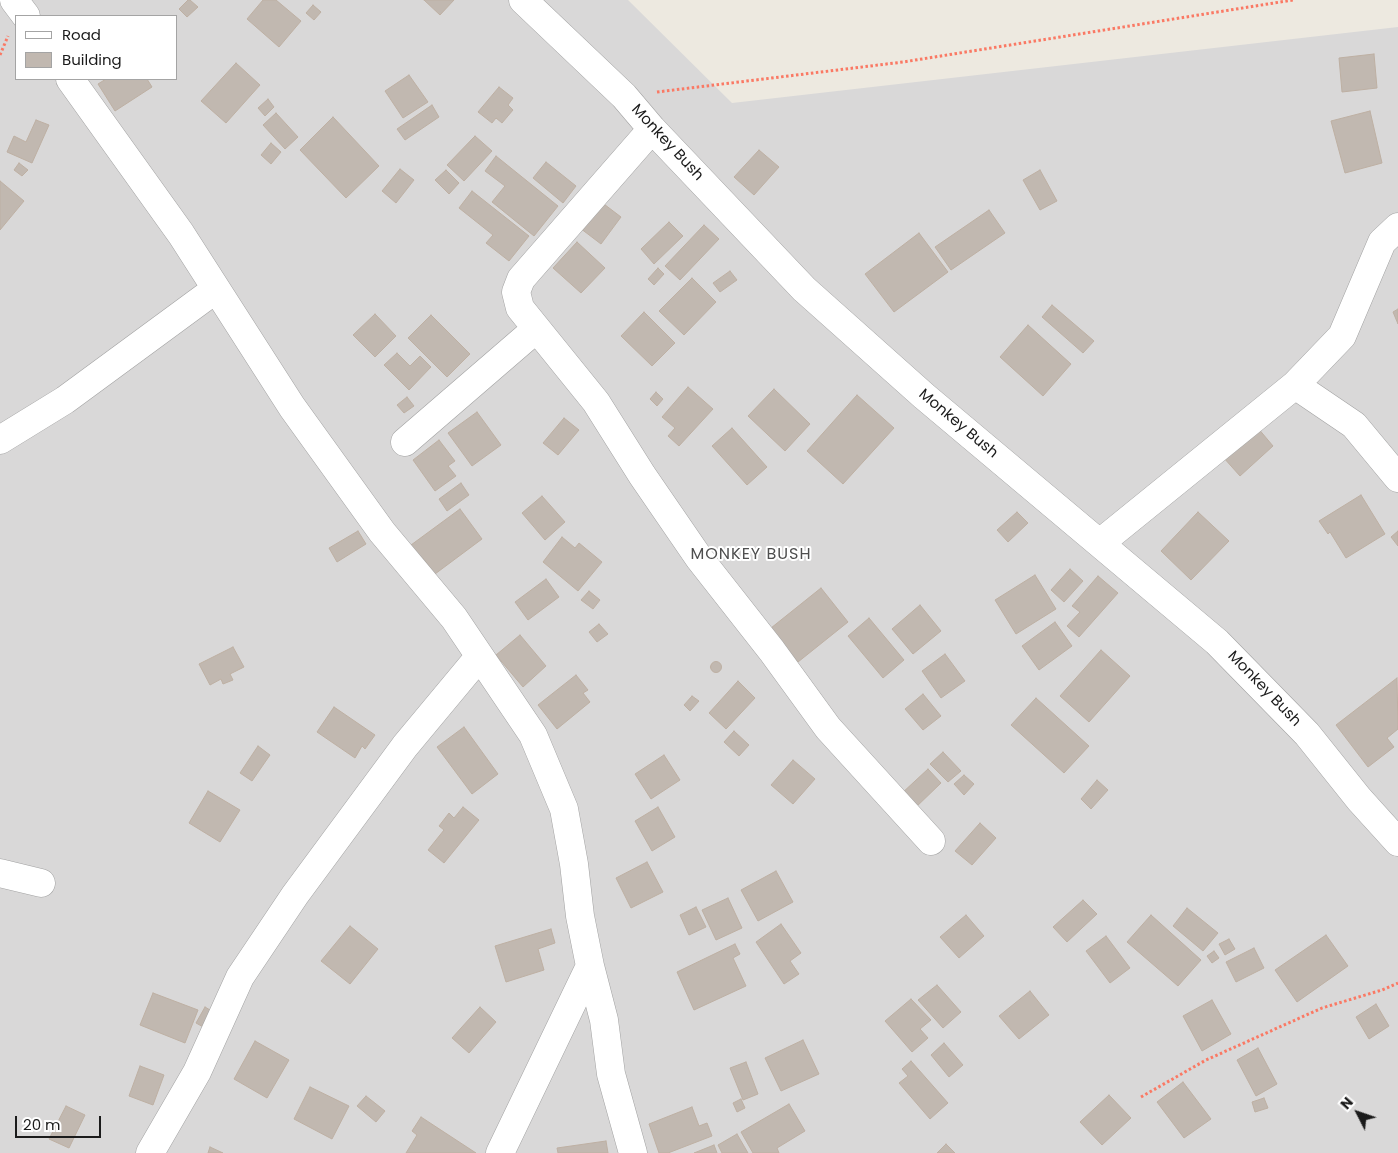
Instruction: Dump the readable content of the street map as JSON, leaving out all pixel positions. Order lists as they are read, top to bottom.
{
  "streets": {
    "street": ["Monkey Bush"]
  },
  "districts": ["MONKEY BUSH"],
  "legend": ["Road", "Building"],
  "scale_bar": "20 m",
  "north": "top left"
}
